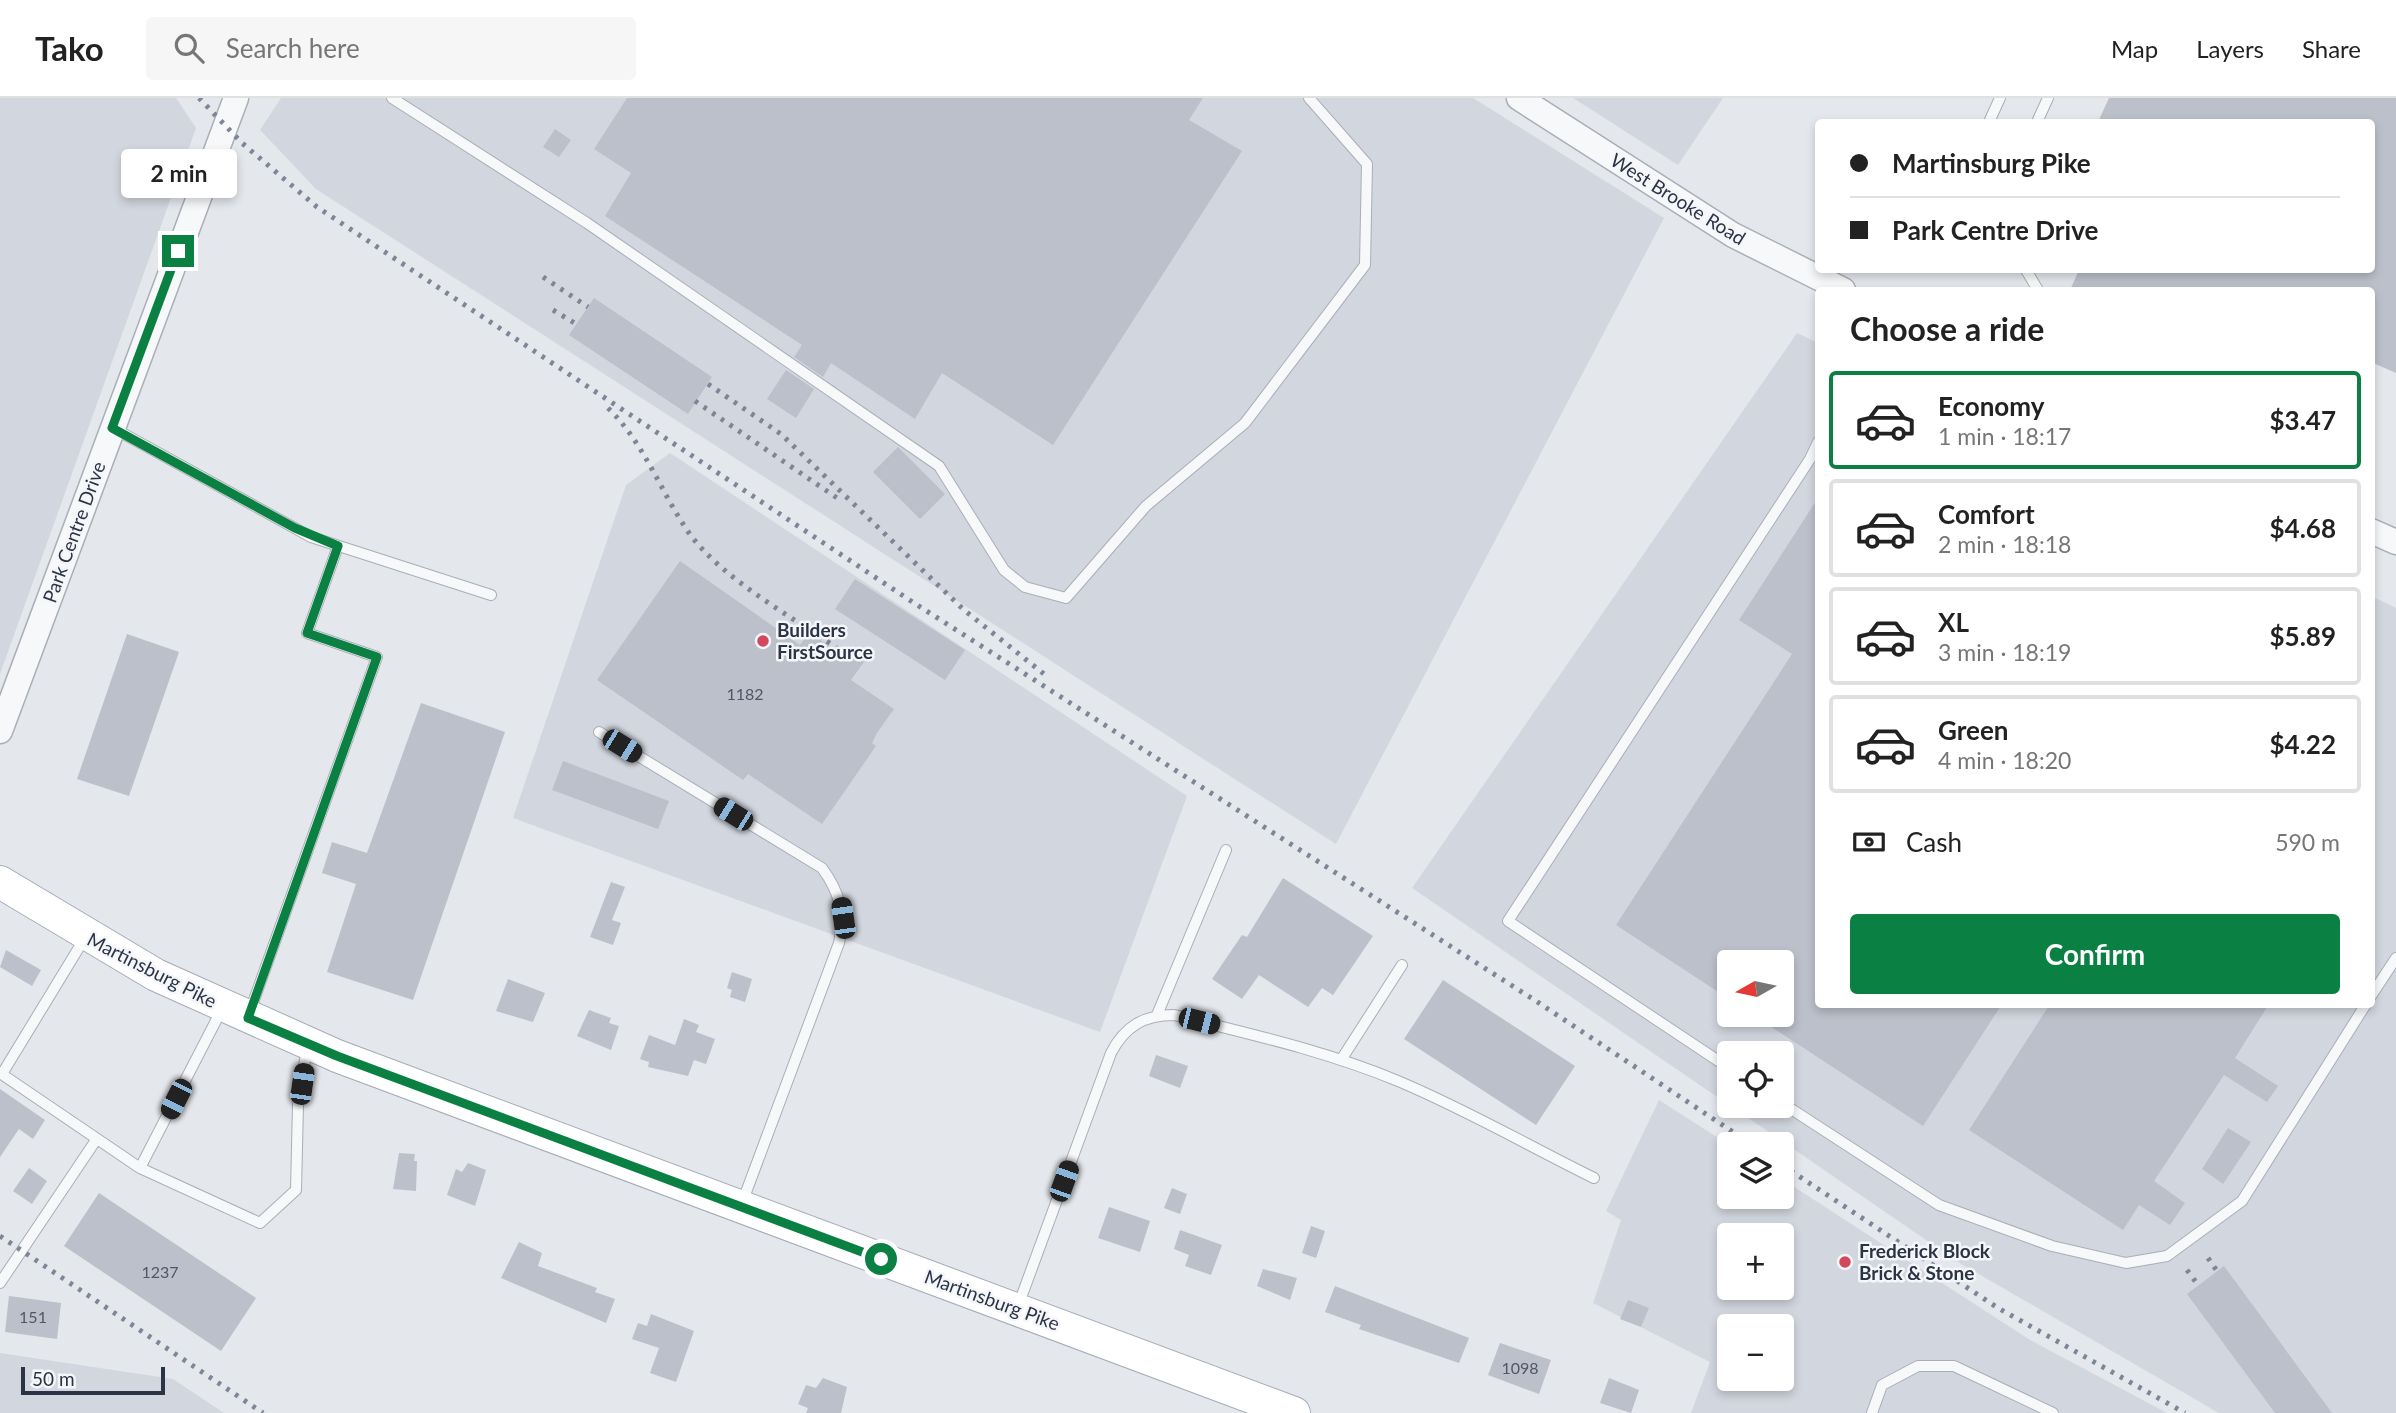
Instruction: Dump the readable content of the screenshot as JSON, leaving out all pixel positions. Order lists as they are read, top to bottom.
{
  "streets": {
    "main road": ["Martinsburg Pike"],
    "street": ["West Brooke Road", "Park Centre Drive"]
  },
  "places": ["Builders FirstSource", "Frederick Block Brick & Stone"],
  "house_numbers": [
    "1182",
    "1237",
    "151",
    "1098"
  ],
  "scale_bar": "50 m",
  "north": "left",
  "page": {
    "header": "Tako",
    "search": "Search here",
    "nav": ["Map", "Layers", "Share"],
    "banner": ["Martinsburg Pike", "Park Centre Drive"],
    "bubble": "2 min",
    "heading": "Choose a ride",
    "list": [
      {
        "name": "Economy",
        "note": "1 min · 18:17",
        "value": "$3.47"
      },
      {
        "name": "Comfort",
        "note": "2 min · 18:18",
        "value": "$4.68"
      },
      {
        "name": "XL",
        "note": "3 min · 18:19",
        "value": "$5.89"
      },
      {
        "name": "Green",
        "note": "4 min · 18:20",
        "value": "$4.22"
      }
    ],
    "pay": ["Cash", "590 m"],
    "buttons": "Confirm",
    "map_buttons": ["+", "−"],
    "scale": "50 m"
  }
}
